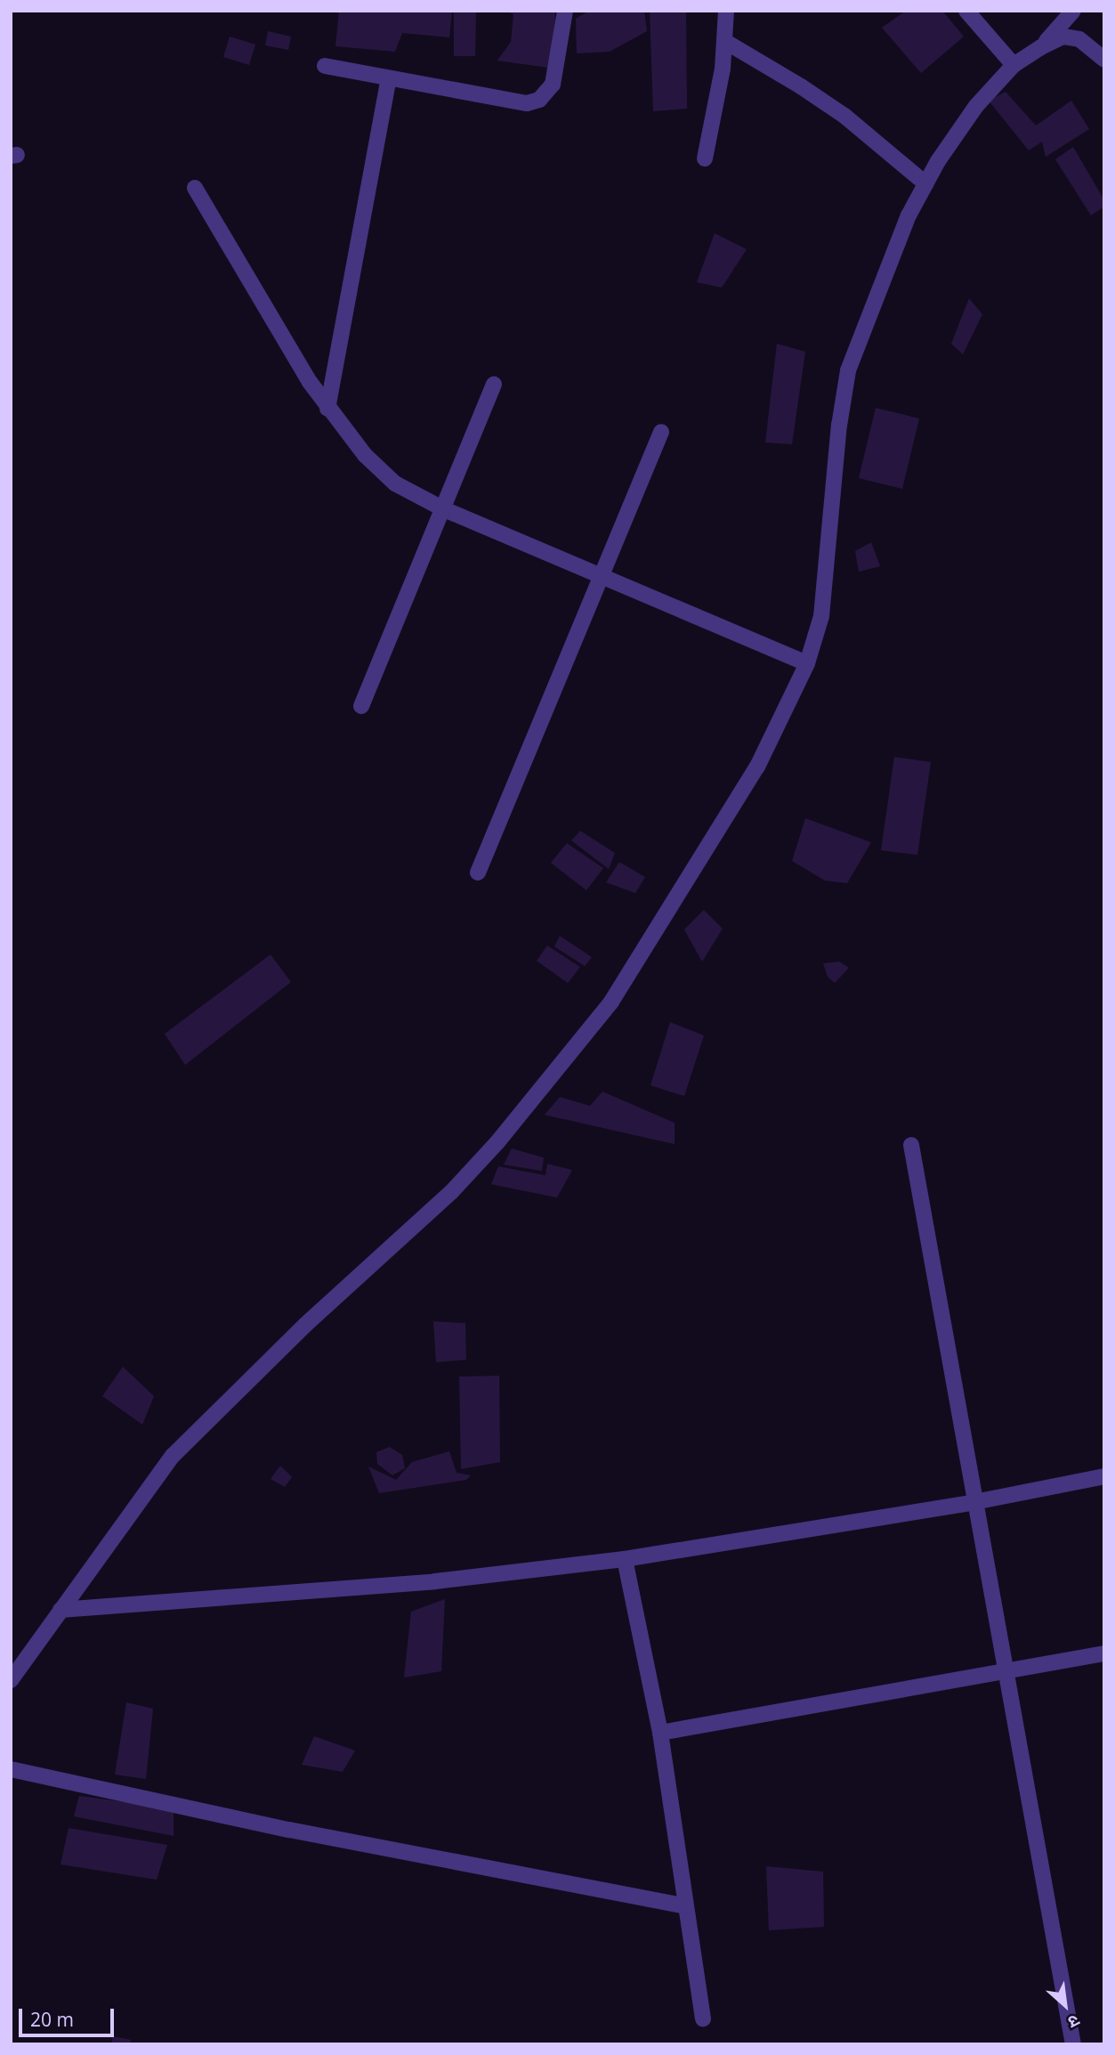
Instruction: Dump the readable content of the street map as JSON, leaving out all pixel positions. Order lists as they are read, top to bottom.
{
  "scale_bar": "20 m",
  "north": "bottom right"
}
